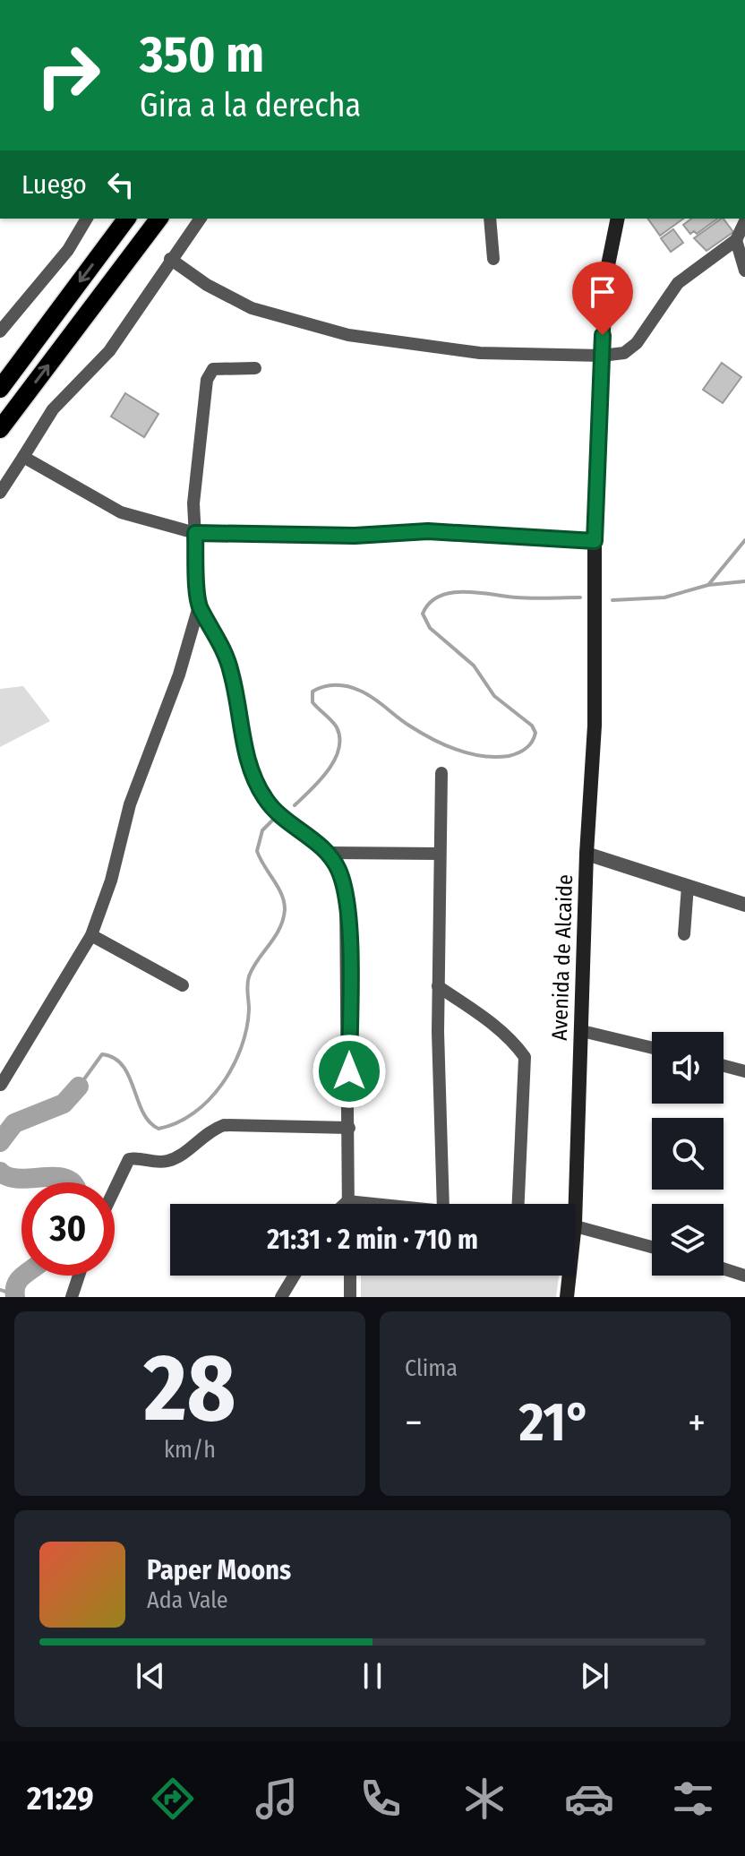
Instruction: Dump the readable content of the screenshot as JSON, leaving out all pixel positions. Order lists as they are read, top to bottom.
{
  "streets": {
    "main road": ["Avenida de Alcaide"]
  },
  "page": {
    "turn": ["350 m", "Gira a la derecha"],
    "then": "Luego",
    "limit": "30",
    "trip": "21:31 · 2 min · 710 m",
    "tile": [
      ["28", "km/h"],
      "Clima"
    ],
    "heat": ["−", "21°", "+"],
    "song": ["Paper Moons", "Ada Vale"],
    "tabs": "21:29"
  }
}
